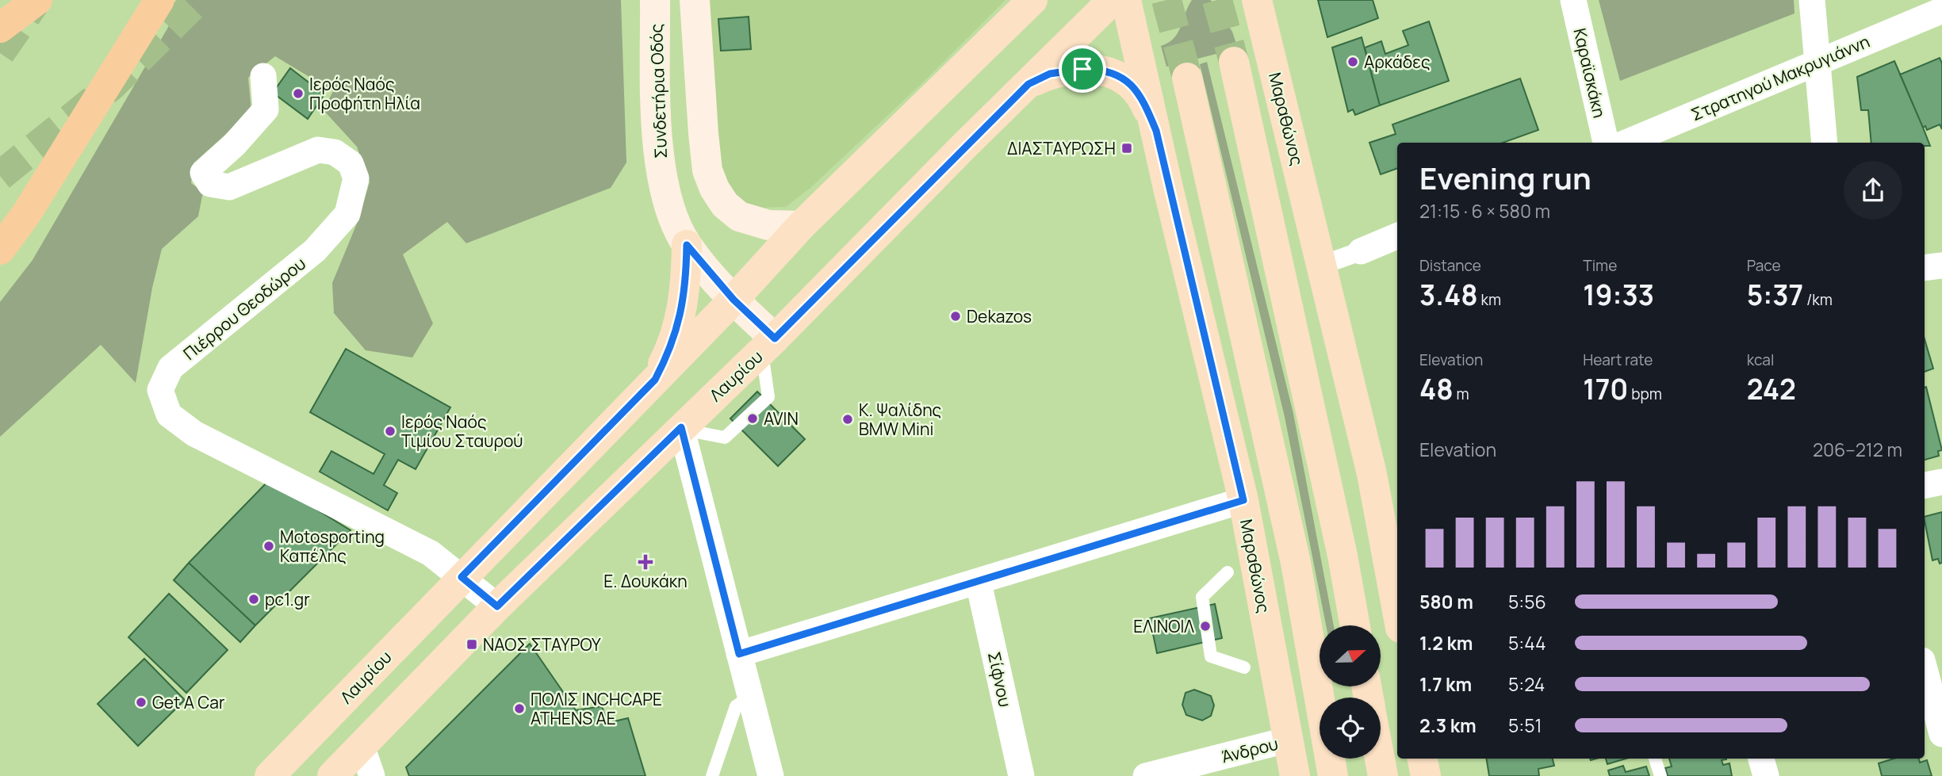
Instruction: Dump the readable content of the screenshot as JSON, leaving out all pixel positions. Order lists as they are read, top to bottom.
{
  "streets": {
    "main road": ["Συνδετήρια Οδός", "Μαραθώνος", "Λαυρίου"],
    "street": [
      "Καραϊσκάκη",
      "Στρατηγού Μακρυγιάννη",
      "Πιέρρου Θεοδώρου",
      "Σίφνου",
      "Άνδρου"
    ]
  },
  "crossings": [
    ["Συνδετήρια Οδός", "Λαυρίου"],
    ["Μαραθώνος", "Άνδρου"],
    ["Πιέρρου Θεοδώρου", "Λαυρίου"]
  ],
  "places": {
    "other": [
      "Αρκάδες",
      "Ιερός Ναός Προφήτη Ηλία",
      "Dekazos",
      "AVIN",
      "Κ. Ψαλίδης BMW Mini",
      "Ιερός Ναός Τιμίου Σταυρού",
      "Motosporting Καπέλης",
      "pc1.gr",
      "ΕΛΙΝΟΙΛ",
      "Get A Car",
      "ΠΟΛΙΣ INCHCAPE ATHENS ΑΕ"
    ],
    "transit": ["ΔΙΑΣΤΑΥΡΩΣΗ", "ΝΑΟΣ ΣΤΑΥΡΟΥ"],
    "health": ["Ε. Δουκάκη"]
  },
  "north": "right",
  "page": {
    "heading": ["Evening run", "21:15 · 6 × 580 m"],
    "stats": [
      ["Distance", "3.48 km"],
      ["Time", "19:33"],
      ["Pace", "5:37 /km"],
      ["Elevation", "48 m"],
      ["Heart rate", "170 bpm"],
      ["kcal", "242"]
    ],
    "chart": ["Elevation", "206–212 m"],
    "list": [
      {
        "name": "580 m",
        "note": "5:56"
      },
      {
        "name": "1.2 km",
        "note": "5:44"
      },
      {
        "name": "1.7 km",
        "note": "5:24"
      },
      {
        "name": "2.3 km",
        "note": "5:51"
      }
    ]
  }
}
